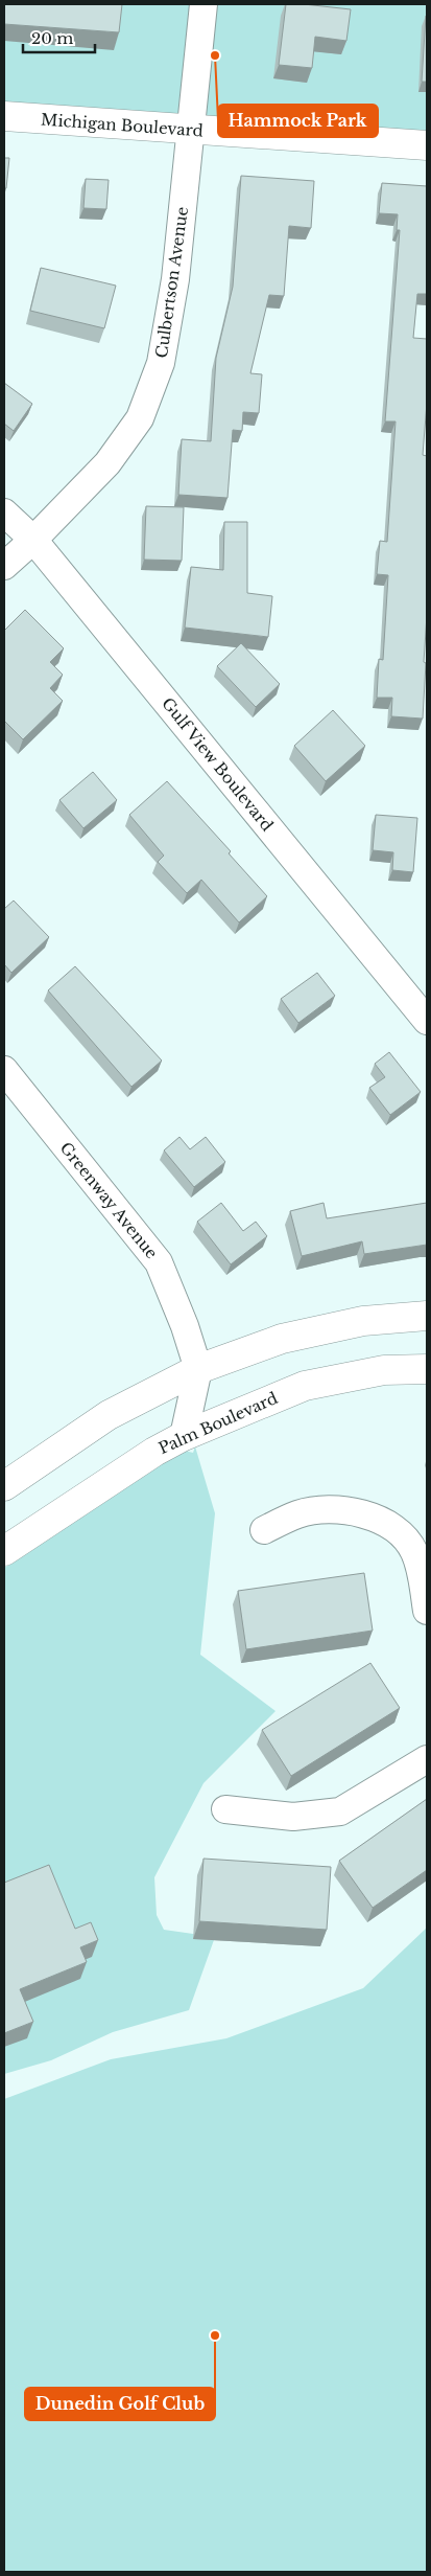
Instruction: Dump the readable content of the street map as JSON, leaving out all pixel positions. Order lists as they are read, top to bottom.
{
  "streets": {
    "street": [
      "Michigan Boulevard",
      "Culbertson Avenue",
      "Gulf View Boulevard",
      "Greenway Avenue",
      "Palm Boulevard"
    ]
  },
  "crossings": [
    ["Michigan Boulevard", "Culbertson Avenue"],
    ["Culbertson Avenue", "Gulf View Boulevard"],
    ["Greenway Avenue", "Palm Boulevard"]
  ],
  "places": ["Hammock Park", "Dunedin Golf Club"],
  "scale_bar": "20 m"
}
